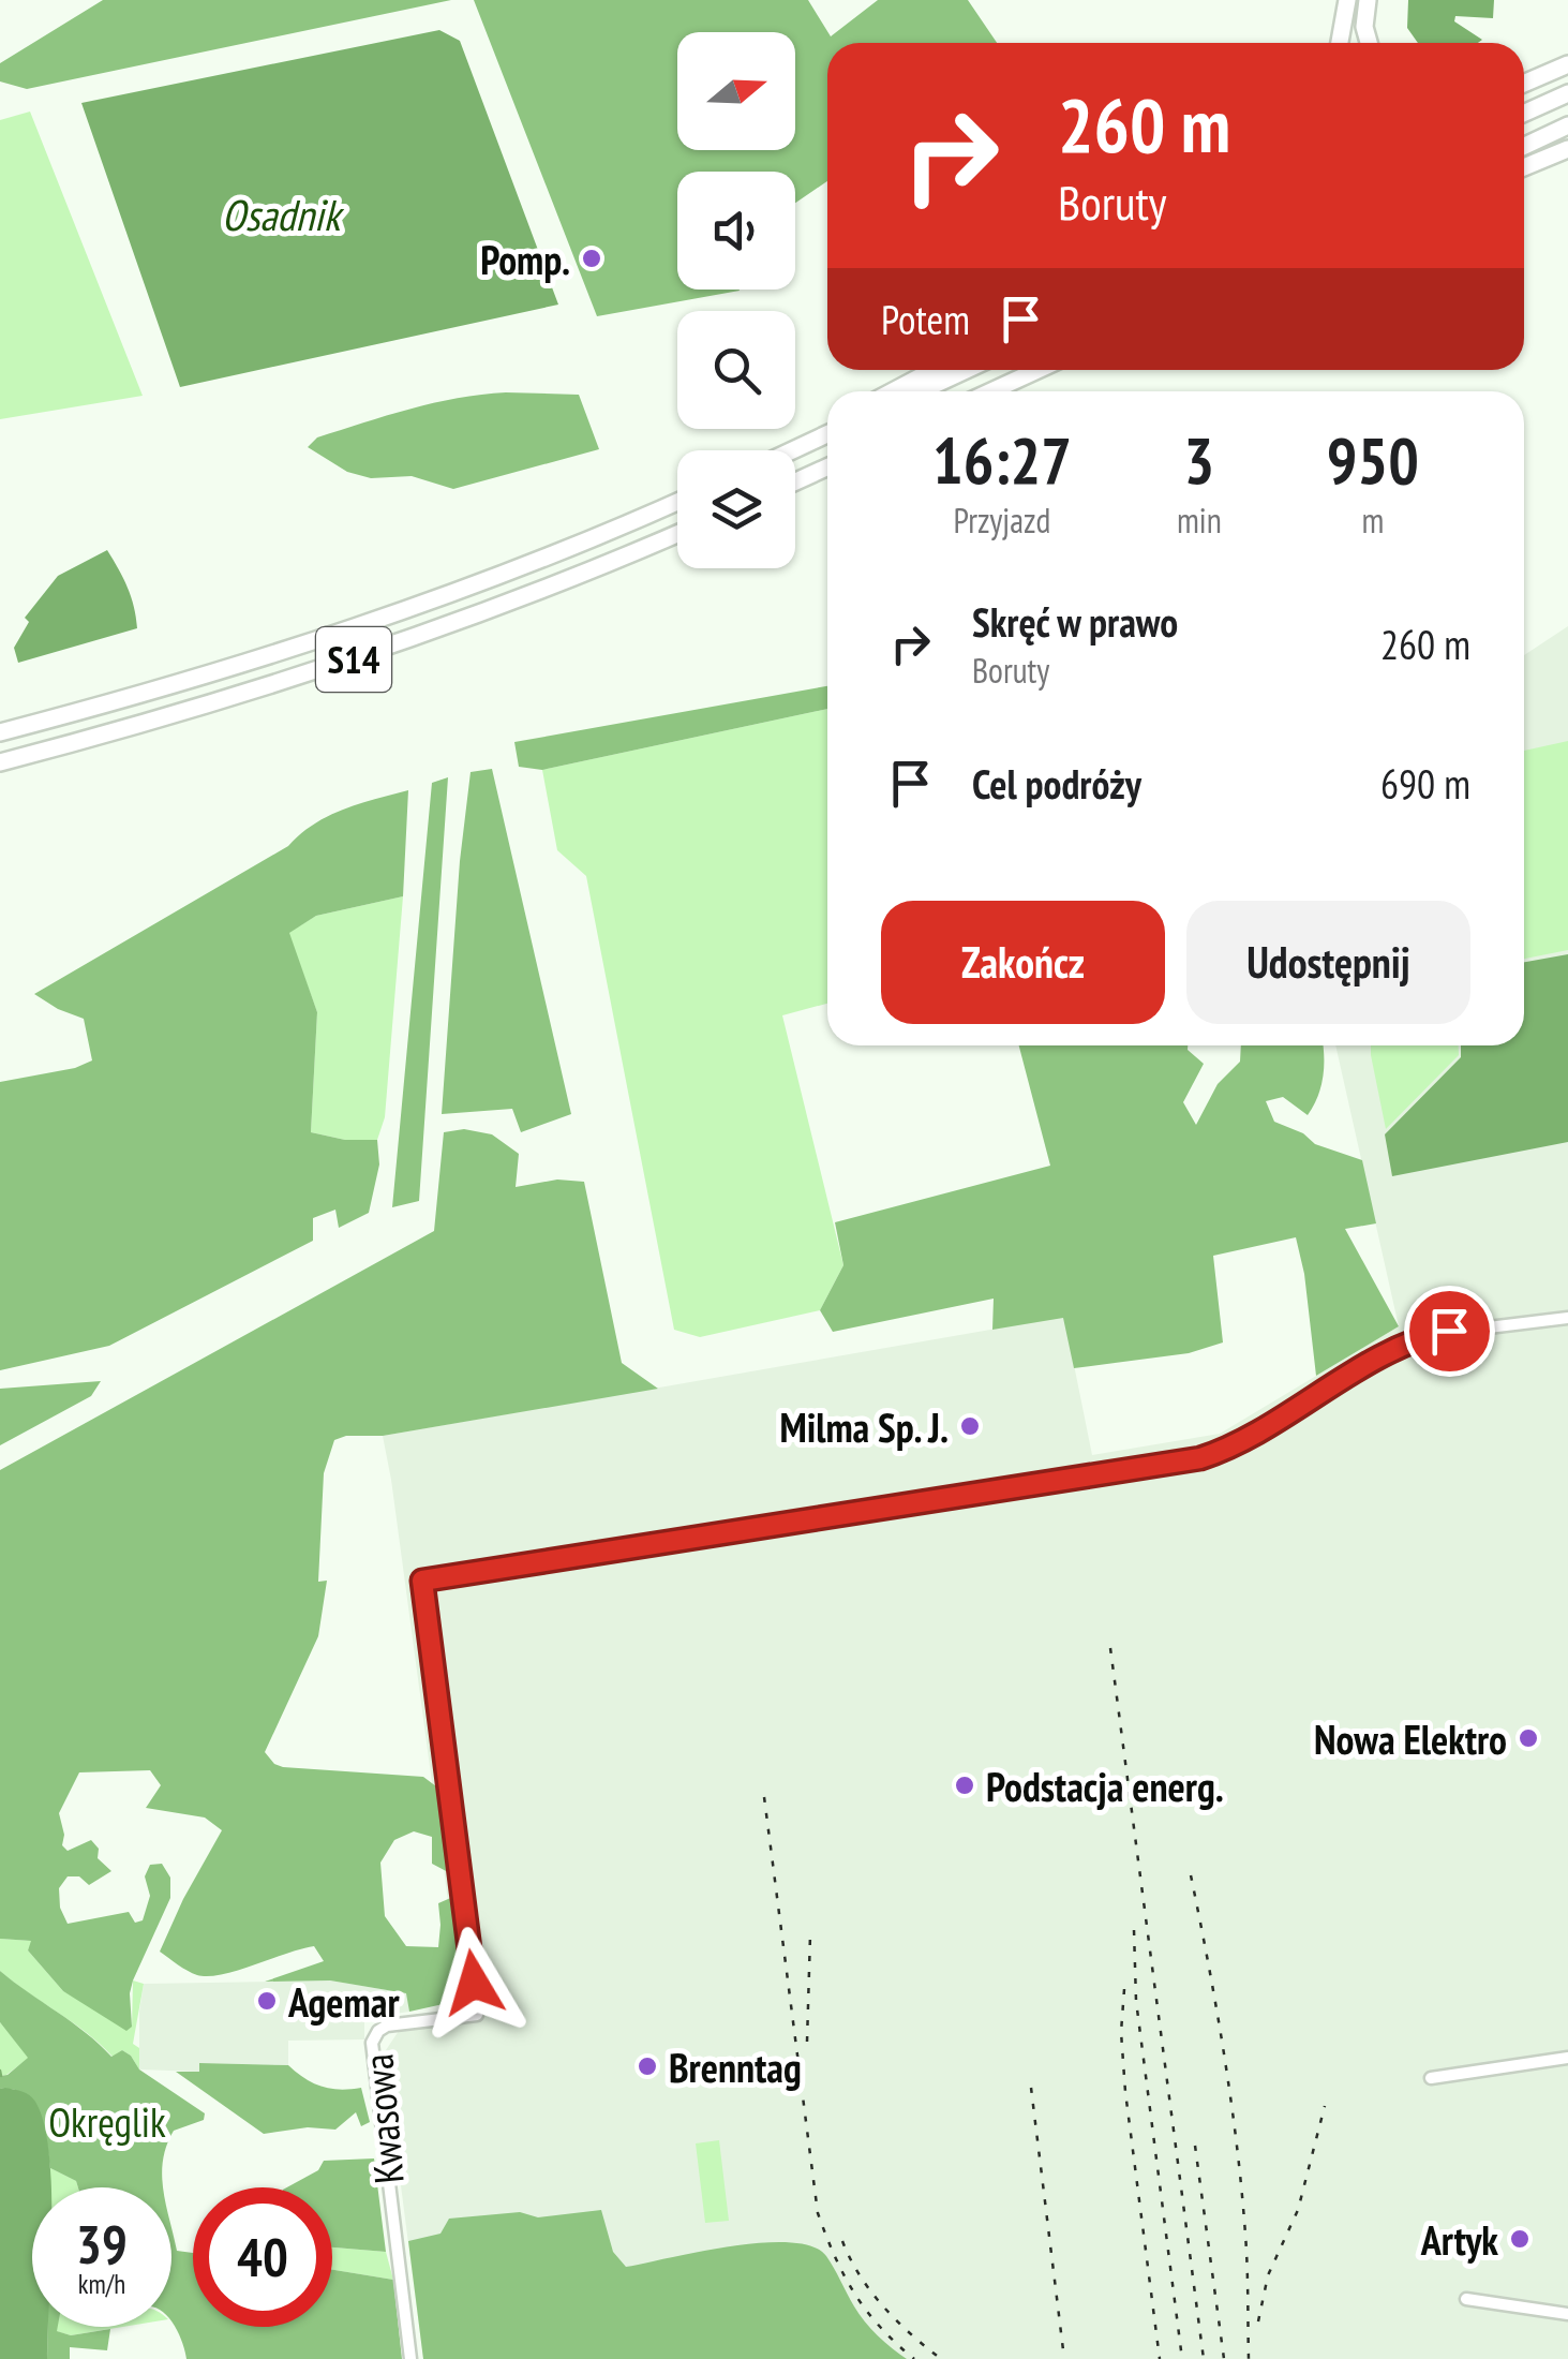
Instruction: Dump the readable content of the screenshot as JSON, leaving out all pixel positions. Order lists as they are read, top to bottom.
{
  "streets": {
    "highway": ["S14"],
    "street": ["Kwasowa"]
  },
  "water": ["Osadnik"],
  "parks": ["Okręglik"],
  "places": [
    "Pomp.",
    "Milma Sp. J.",
    "Nowa Elektro",
    "Podstacja energ.",
    "Agemar",
    "Brenntag",
    "Artyk"
  ],
  "north": "right",
  "page": {
    "turn": ["260 m", "Boruty"],
    "then": "Potem",
    "eta": [
      "16:27",
      "Przyjazd",
      "3",
      "min",
      "950",
      "m"
    ],
    "list": [
      {
        "name": "Skręć w prawo",
        "note": "Boruty",
        "value": "260 m"
      },
      {
        "name": "Cel podróży",
        "value": "690 m"
      }
    ],
    "buttons": ["Zakończ", "Udostępnij"],
    "speed": "39 km/h",
    "limit": "40"
  }
}
